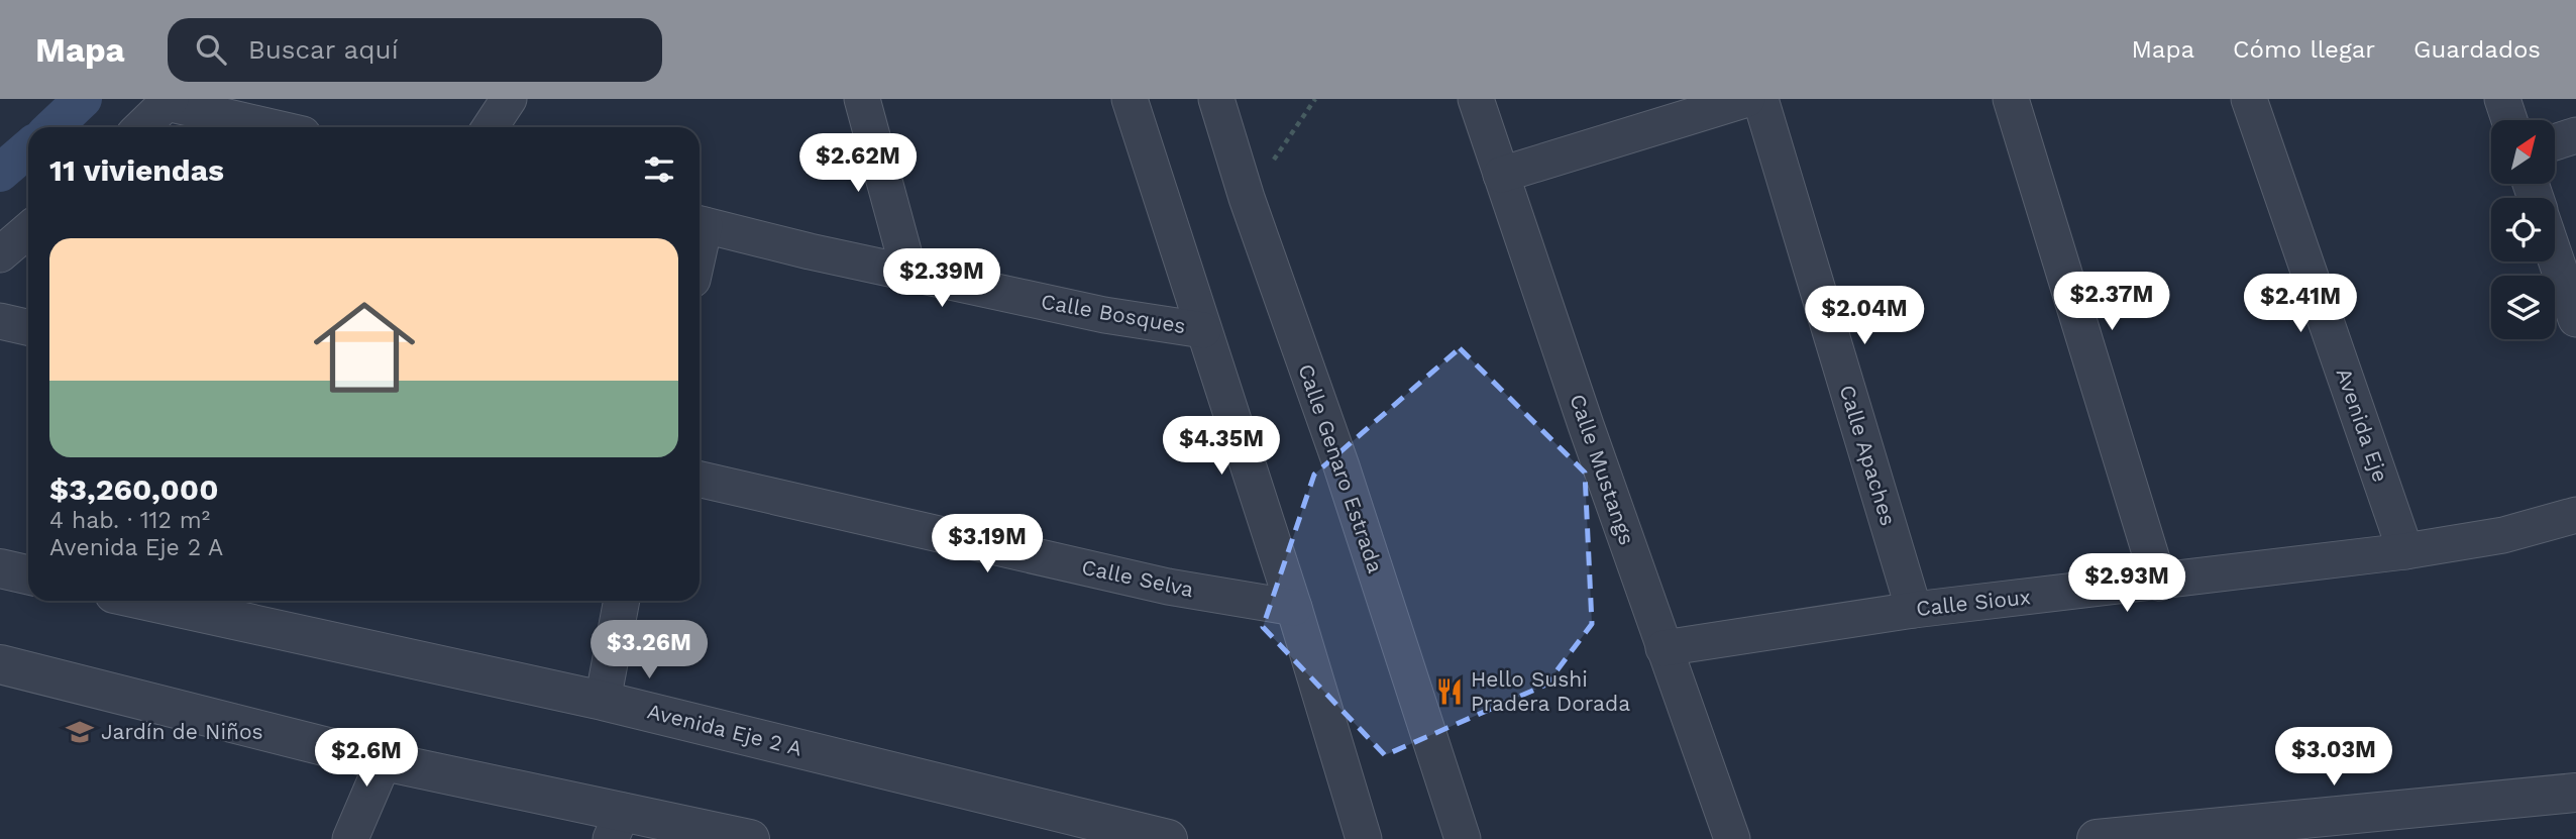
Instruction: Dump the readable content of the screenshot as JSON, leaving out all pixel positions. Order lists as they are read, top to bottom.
{
  "streets": {
    "street": [
      "Calle Bosques",
      "Avenida Eje",
      "Calle Apaches",
      "Calle Genaro Estrada",
      "Calle Mustangs",
      "Calle Selva",
      "Calle Sioux",
      "Avenida Eje 2 A"
    ]
  },
  "crossings": [
    ["Avenida Eje", "Calle Sioux"],
    ["Calle Apaches", "Calle Sioux"],
    ["Calle Mustangs", "Calle Sioux"]
  ],
  "places": {
    "restaurant": ["Hello Sushi Pradera Dorada"],
    "school or university": ["Jardín de Niños"]
  },
  "north": "top right",
  "page": {
    "header": "Mapa",
    "search": "Buscar aquí",
    "nav": ["Mapa", "Cómo llegar", "Guardados"],
    "heading": "11 viviendas",
    "price": [
      "$2.62M",
      "$2.39M",
      "$2.37M",
      "$2.41M",
      "$2.04M",
      "$4.35M",
      "$3.19M",
      "$2.93M",
      "$3.26M",
      "$3.03M",
      "$2.6M"
    ],
    "list": [
      {
        "name": "$3,260,000",
        "note": "4 hab. · 112 m² · Avenida Eje 2 A"
      }
    ]
  }
}
